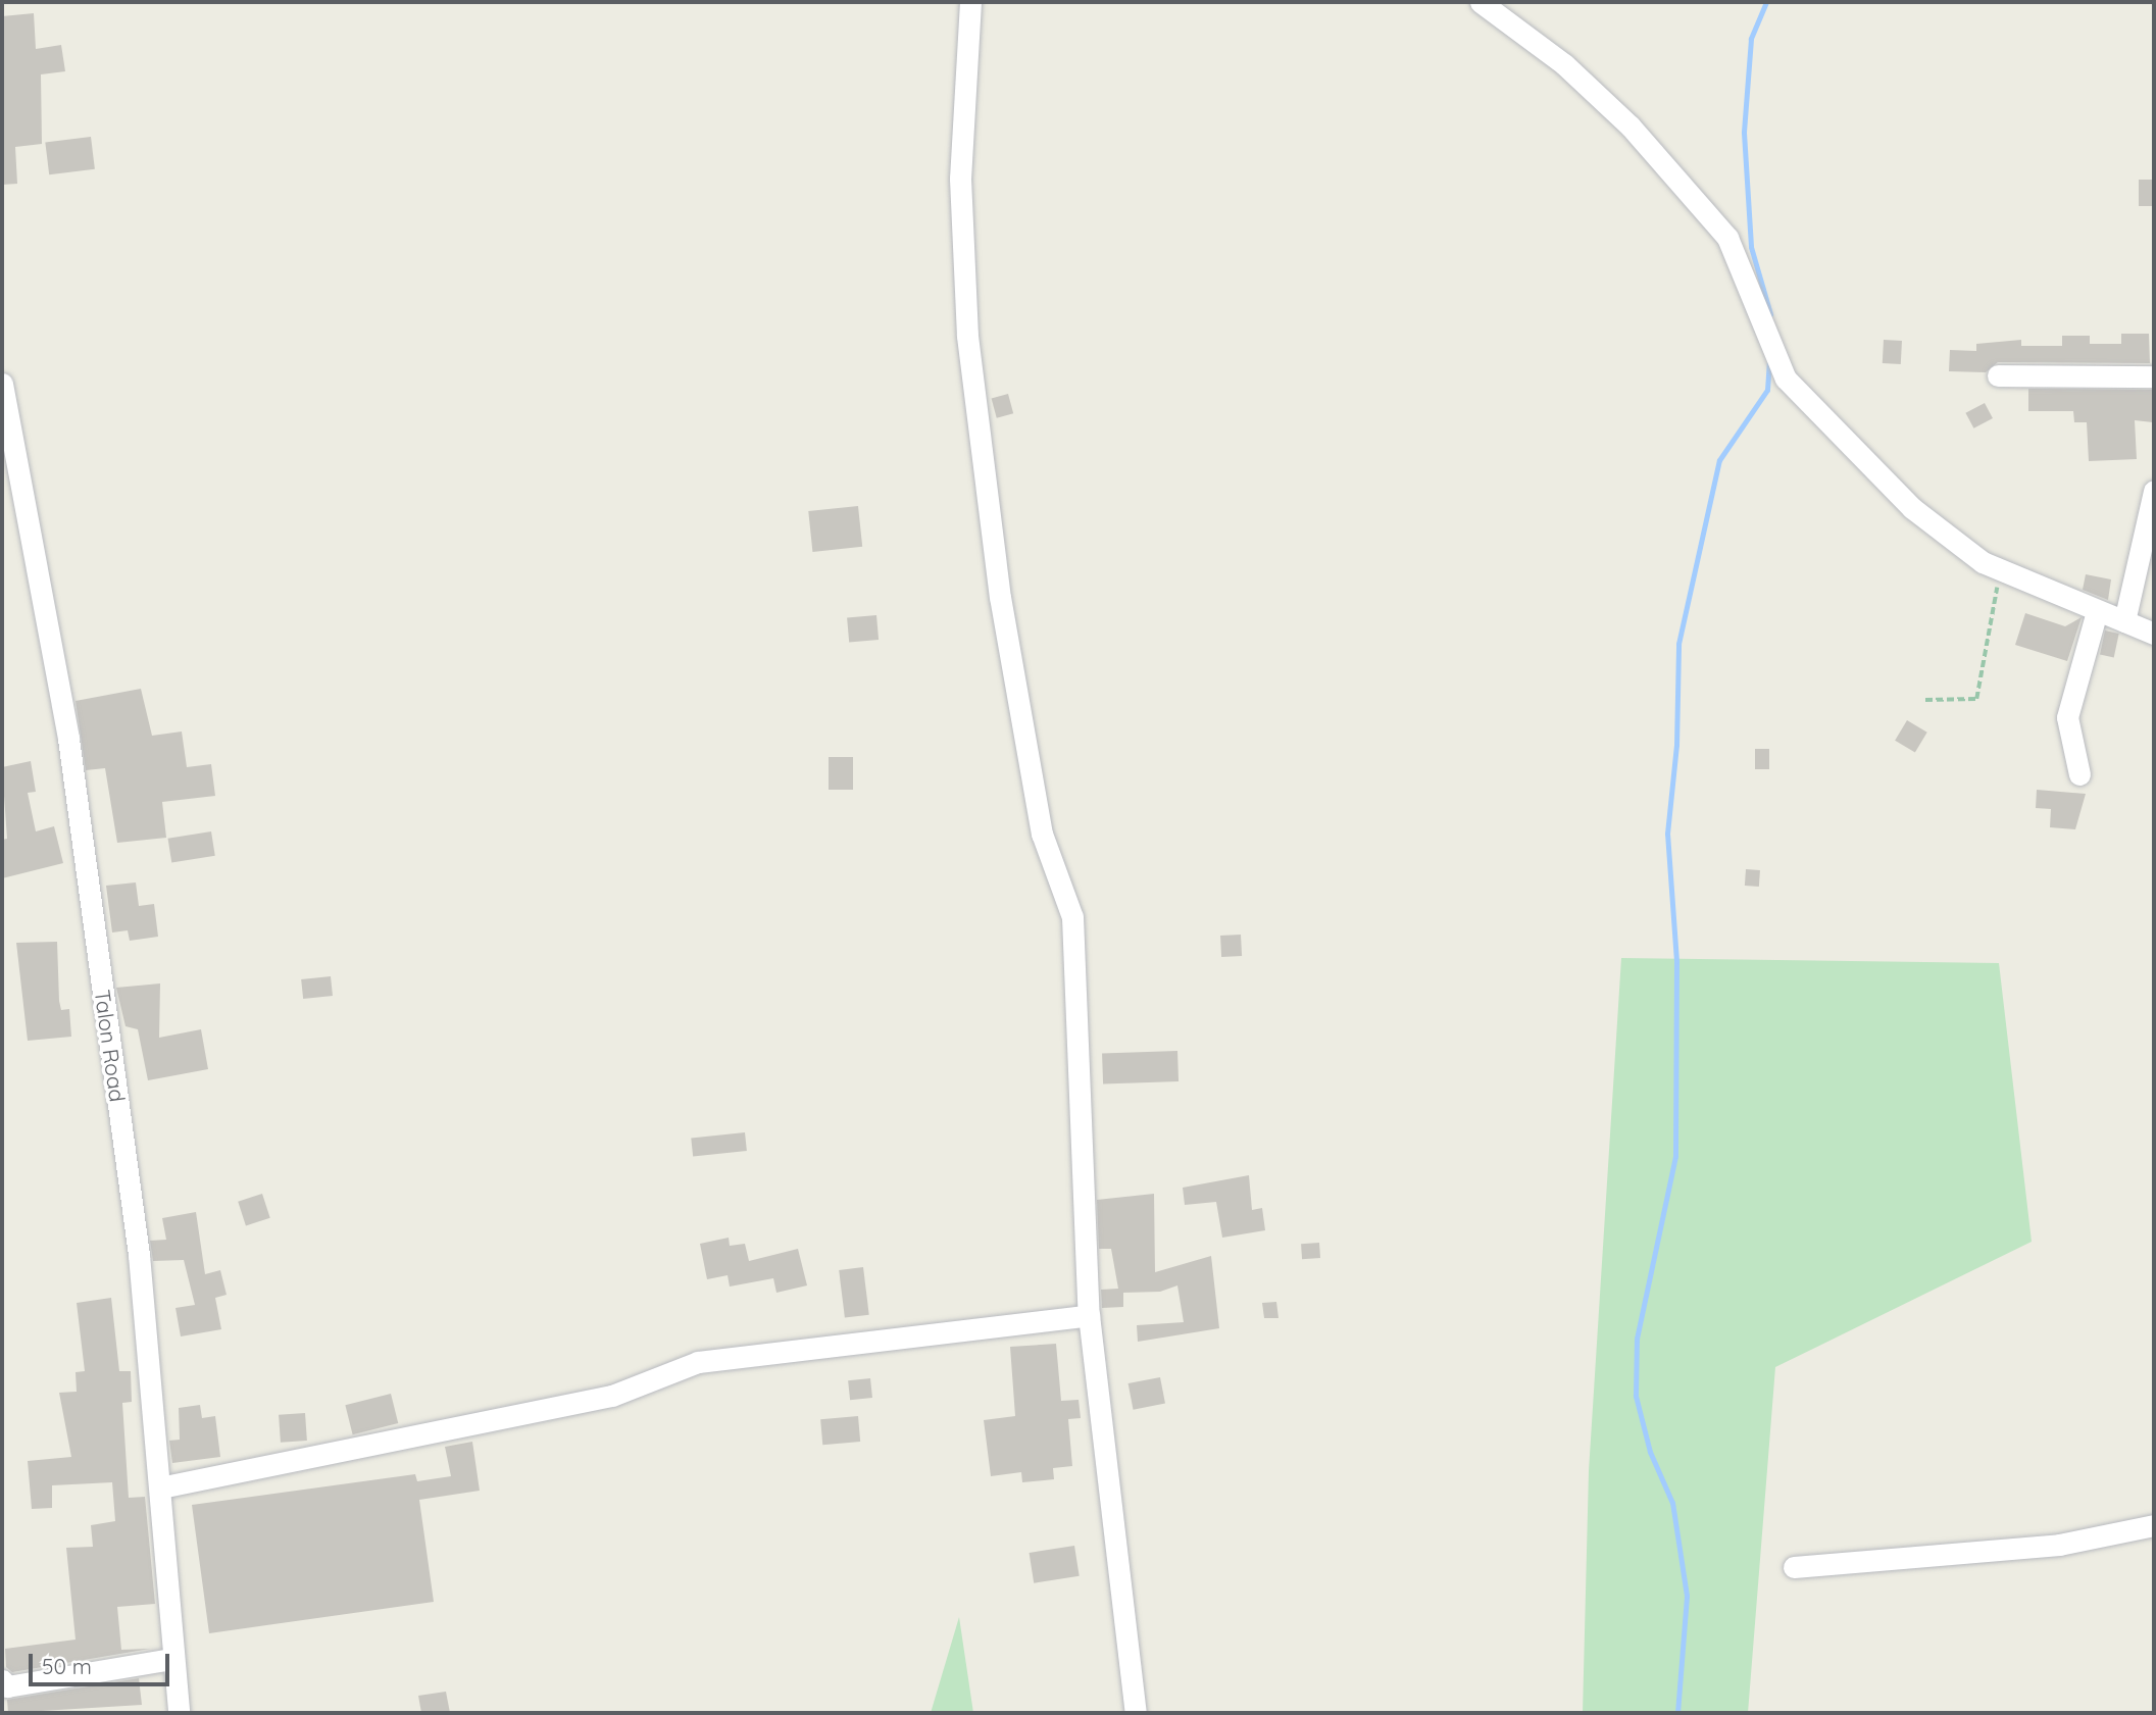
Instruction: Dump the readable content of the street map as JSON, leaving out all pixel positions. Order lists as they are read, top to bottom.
{
  "streets": {
    "street": ["Talon Road"]
  },
  "scale_bar": "50 m"
}
